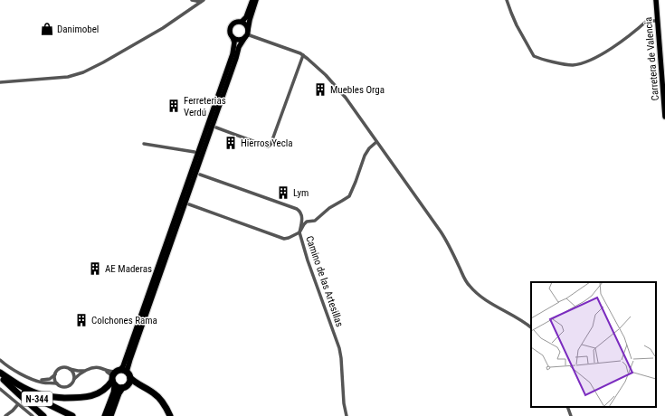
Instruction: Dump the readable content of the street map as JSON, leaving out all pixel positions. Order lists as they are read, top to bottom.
{
  "streets": {
    "highway": ["N-344"],
    "main road": ["Carretera de Valencia"],
    "street": ["Camino de las Artesillas"]
  },
  "places": {
    "shop": ["Danimobel"],
    "building": [
      "Muebles Orga",
      "Ferreterias Verdú",
      "Hierros Yecla",
      "Lym",
      "AE Maderas",
      "Colchones Rama"
    ]
  }
}
